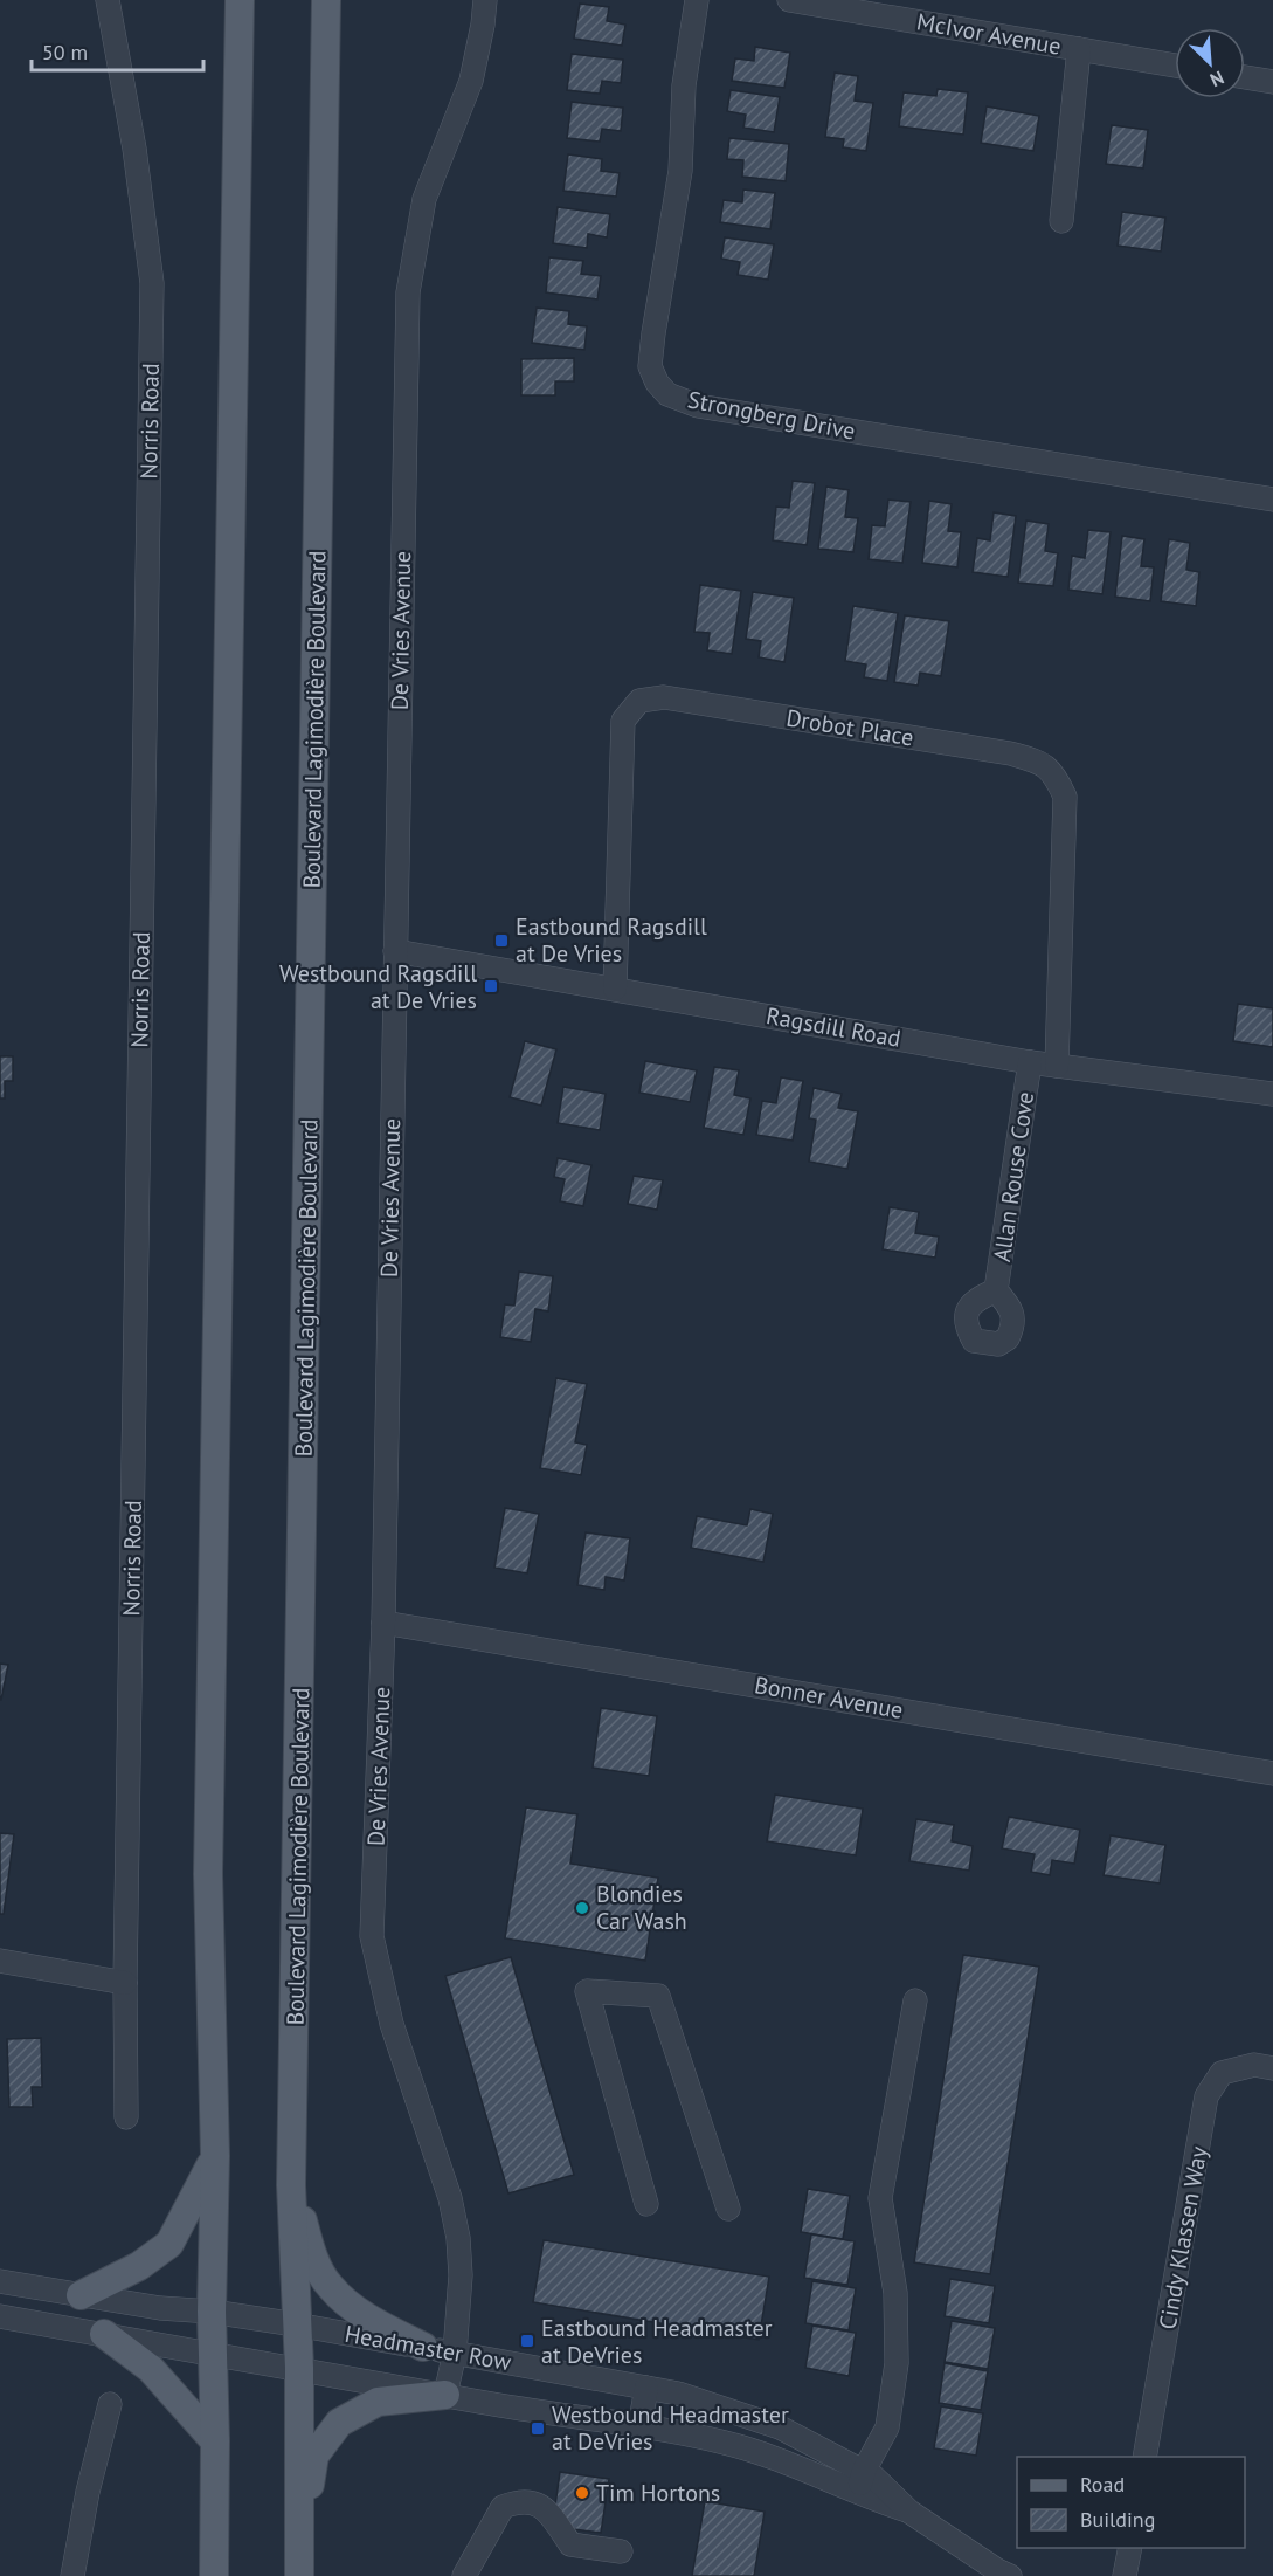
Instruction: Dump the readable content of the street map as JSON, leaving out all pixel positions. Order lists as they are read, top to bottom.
{
  "streets": {
    "main road": ["Boulevard Lagimodière Boulevard"],
    "street": [
      "McIvor Avenue",
      "Strongberg Drive",
      "Norris Road",
      "De Vries Avenue",
      "Drobot Place",
      "Ragsdill Road",
      "Allan Rouse Cove",
      "Bonner Avenue",
      "Cindy Klassen Way",
      "Headmaster Row"
    ]
  },
  "crossings": [
    ["De Vries Avenue", "Ragsdill Road"],
    ["De Vries Avenue", "Bonner Avenue"],
    ["De Vries Avenue", "Headmaster Row"],
    ["Boulevard Lagimodière Boulevard", "Headmaster Row"],
    ["Drobot Place", "Ragsdill Road"],
    ["Ragsdill Road", "Allan Rouse Cove"]
  ],
  "places": {
    "transit": [
      "Eastbound Ragsdill at De Vries",
      "Westbound Ragsdill at De Vries",
      "Eastbound Headmaster at DeVries",
      "Westbound Headmaster at DeVries"
    ],
    "other": ["Blondies Car Wash", "Tim Hortons"]
  },
  "legend": ["Road", "Building"],
  "scale_bar": "50 m",
  "north": "bottom right"
}
